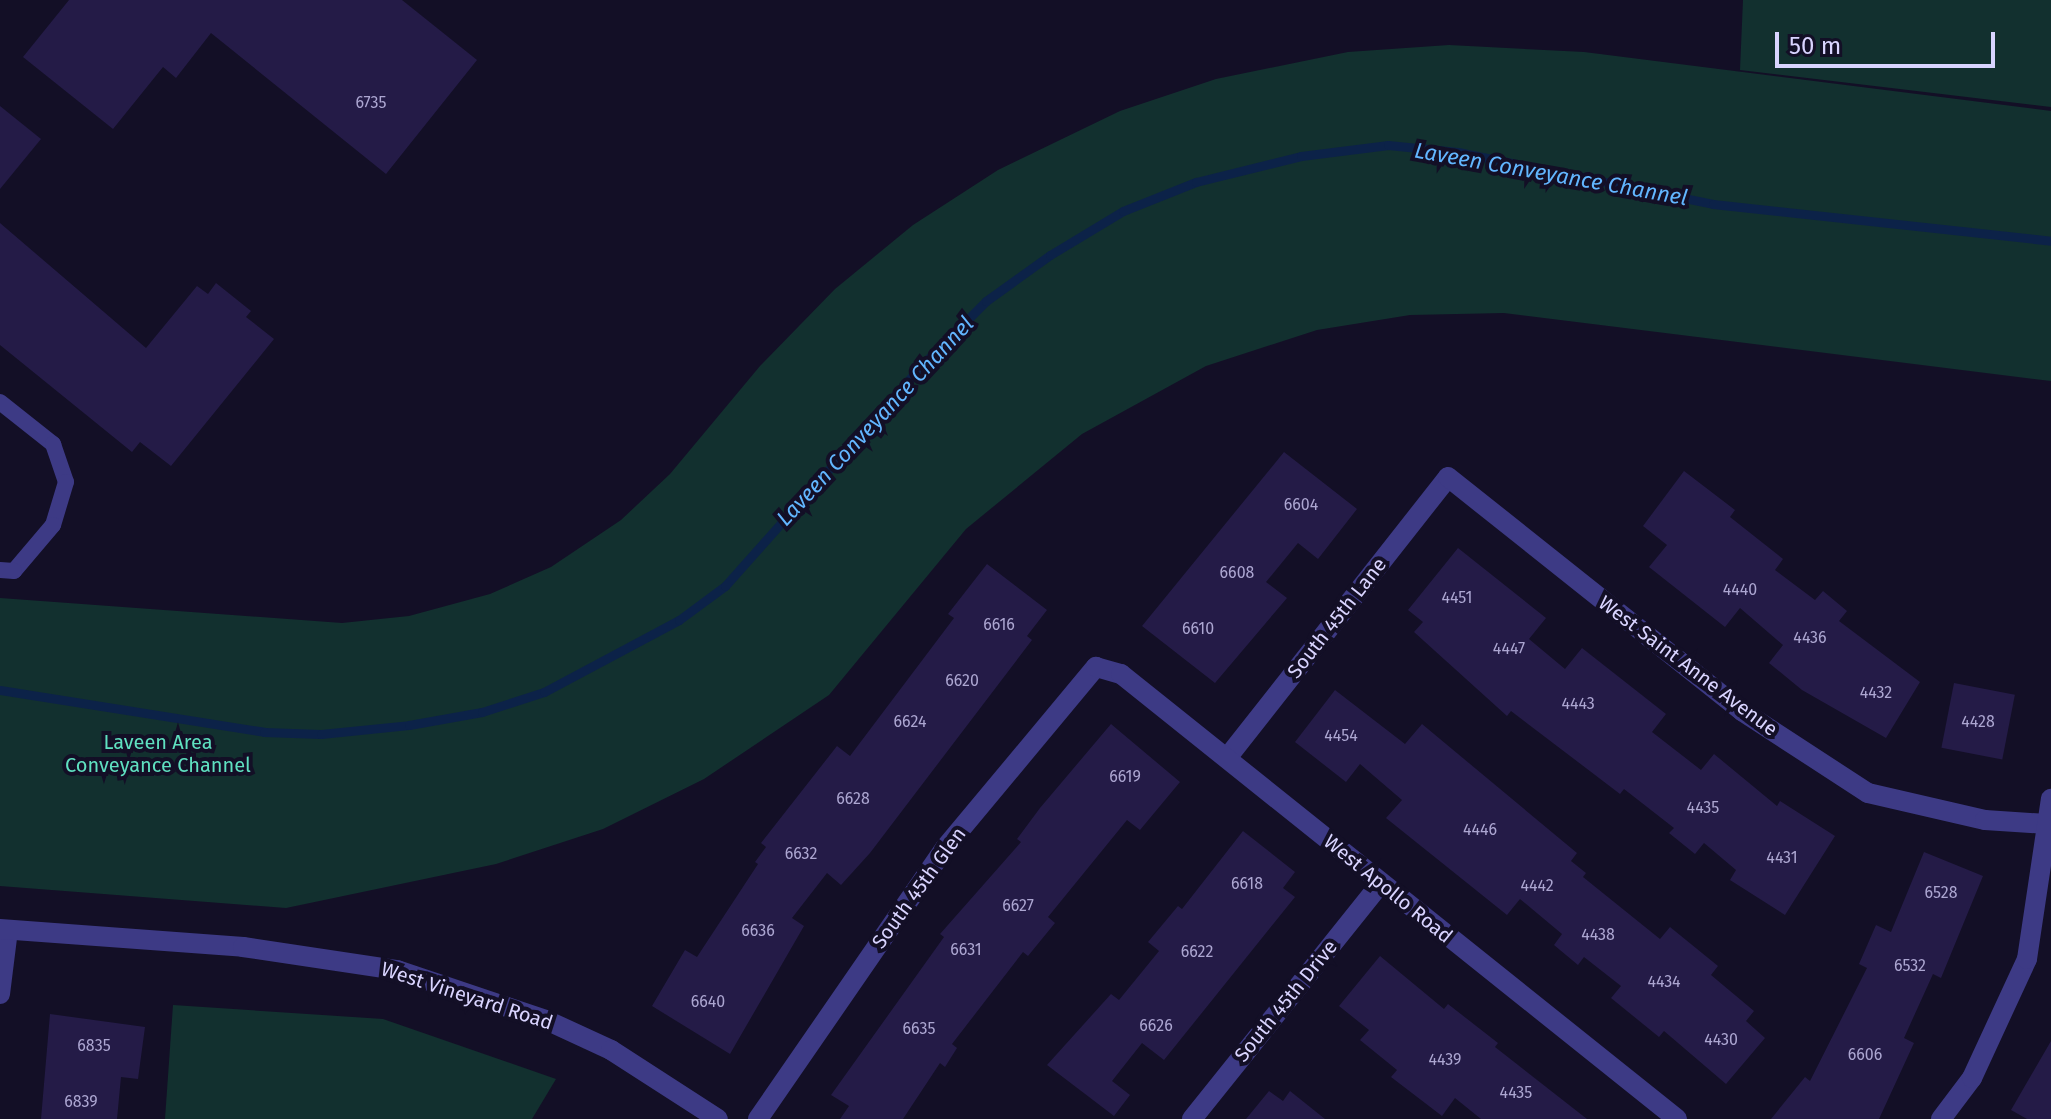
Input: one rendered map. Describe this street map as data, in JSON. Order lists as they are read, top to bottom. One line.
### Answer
{"streets":{"street":["South 45th Lane","West Saint Anne Avenue","South 45th Glen","West Apollo Road","West Vineyard Road","South 45th Drive"]},"crossings":[["South 45th Lane","West Saint Anne Avenue"],["South 45th Lane","West Apollo Road"],["South 45th Glen","West Apollo Road"],["West Apollo Road","South 45th Drive"]],"water":["Laveen Conveyance Channel"],"parks":["Laveen Area Conveyance Channel"],"house_numbers":["6735","6604","6608","4440","4451","6616","6610","4436","4447","6620","4432","4443","6624","4428","4454","6619","6628","4435","4446","6632","4431","6618","4442","6528","6627","6636","4438","6631","6622","6532","4434","6640","6626","6635","4430","6835","6606","4439","4435","6839"],"scale_bar":"50 m"}
